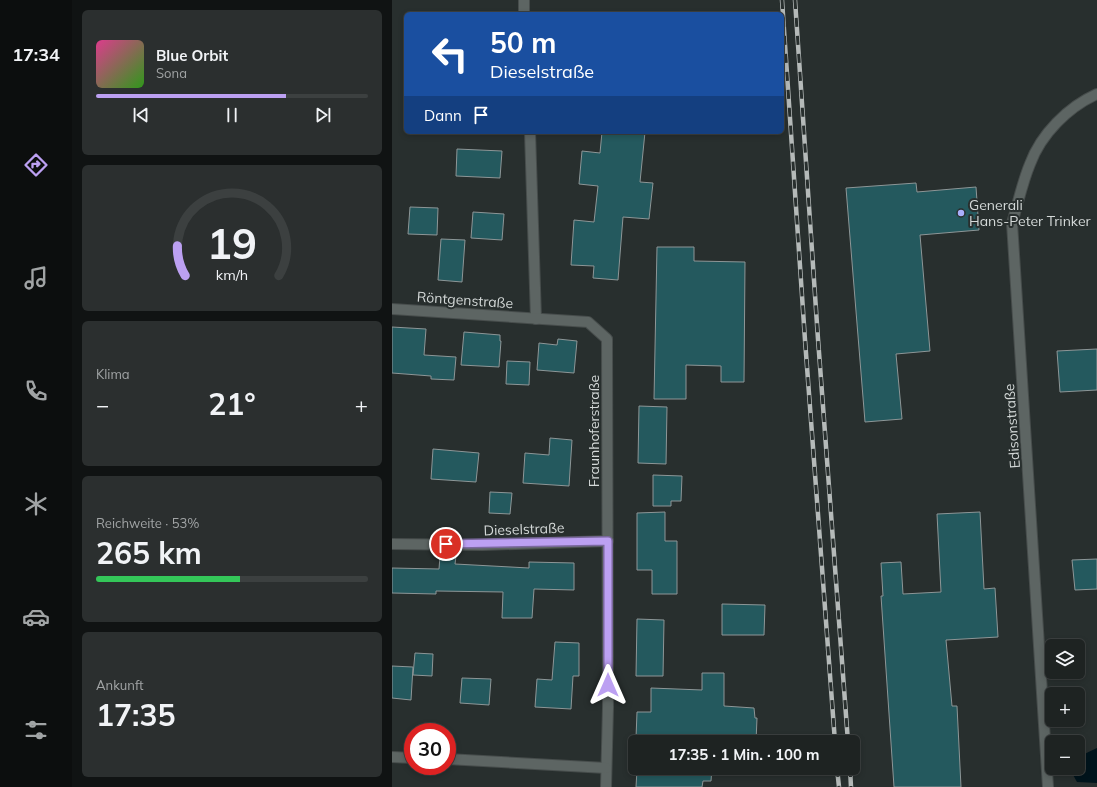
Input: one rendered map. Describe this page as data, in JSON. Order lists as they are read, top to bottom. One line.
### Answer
{"streets":{"street":["Röntgenstraße","Edisonstraße","Fraunhoferstraße","Dieselstraße"]},"crossings":[["Röntgenstraße","Fraunhoferstraße"],["Fraunhoferstraße","Dieselstraße"]],"places":["Generali Hans-Peter Trinker"],"page":{"tabs":"17:34","turn":["50 m","Dieselstraße"],"song":["Blue Orbit","Sona"],"then":"Dann","tile":["Klima",["Reichweite · 53%","265 km"],["Ankunft","17:35"]],"heat":["−","21°","+"],"map_buttons":["+","−"],"limit":"30","trip":"17:35 · 1 Min. · 100 m","gauge":["19","km/h"]}}
